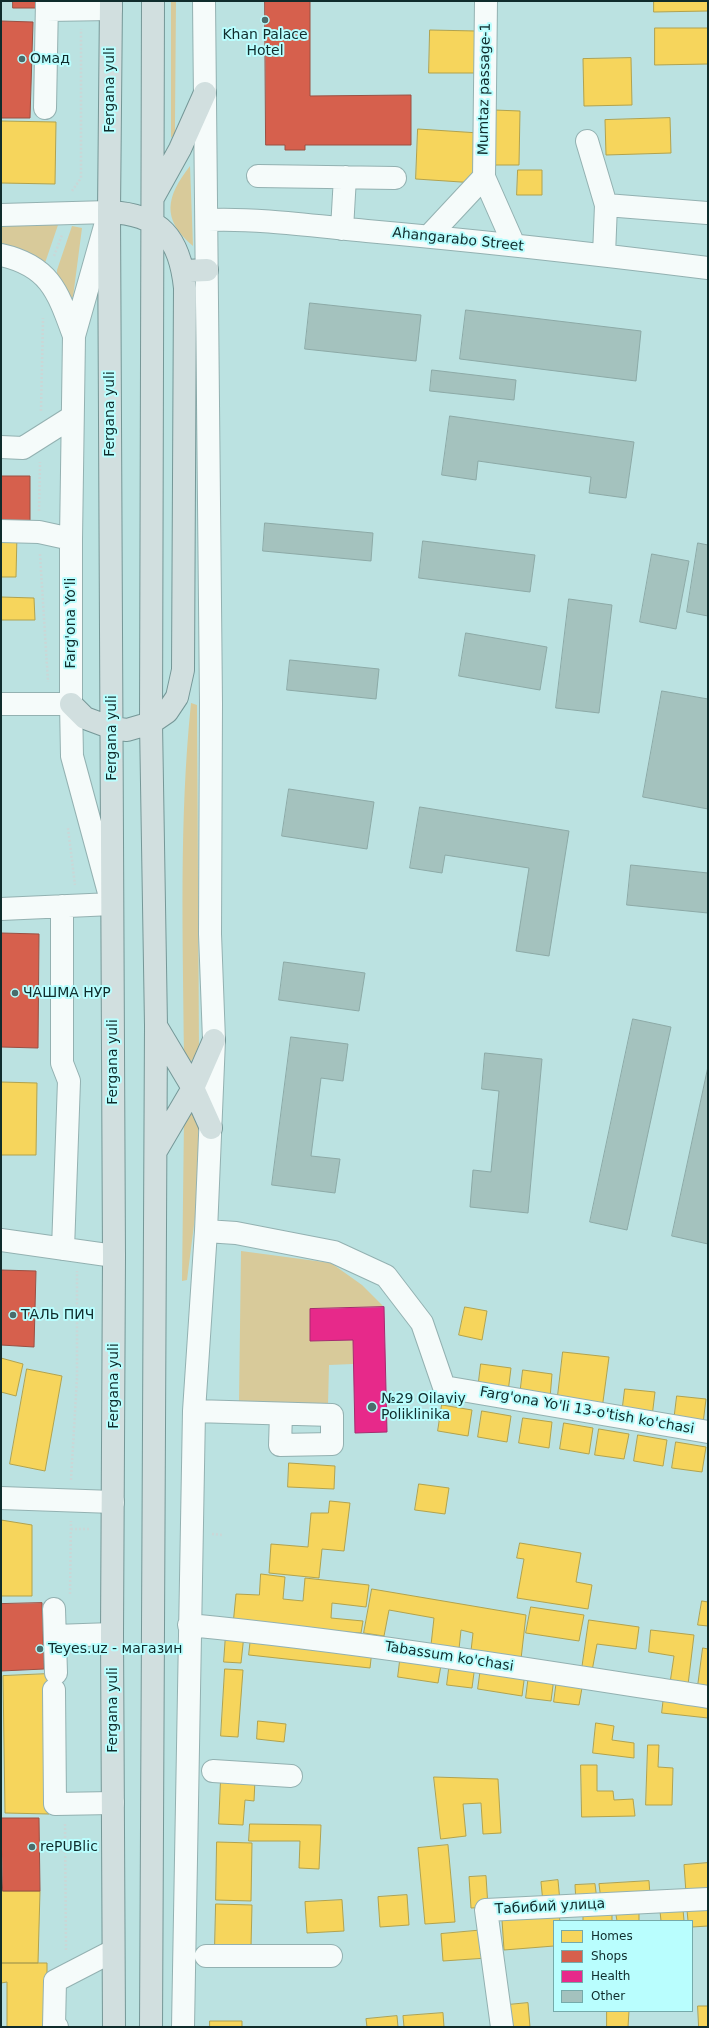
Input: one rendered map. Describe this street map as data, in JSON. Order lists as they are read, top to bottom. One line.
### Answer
{"streets":{"main road":["Fergana yuli"],"street":["Mumtаz passage-1","Ahangarabo Street","Farg'ona Yo'li","Farg'ona Yo'li 13-o'tish ko'chasi","Tabassum ko'chasi","Табибий улица"]},"crossings":[["Mumtаz passage-1","Ahangarabo Street"],["Fergana yuli","Farg'ona Yo'li"]],"places":["Khan Palace Hotel","Омад","ЧАШМА НУР","ТАЛЬ ПИЧ","№29 Oilaviy Poliklinika","Teyes.uz - магазин","rePUBlic"],"legend":["Homes","Shops","Health","Other"]}
